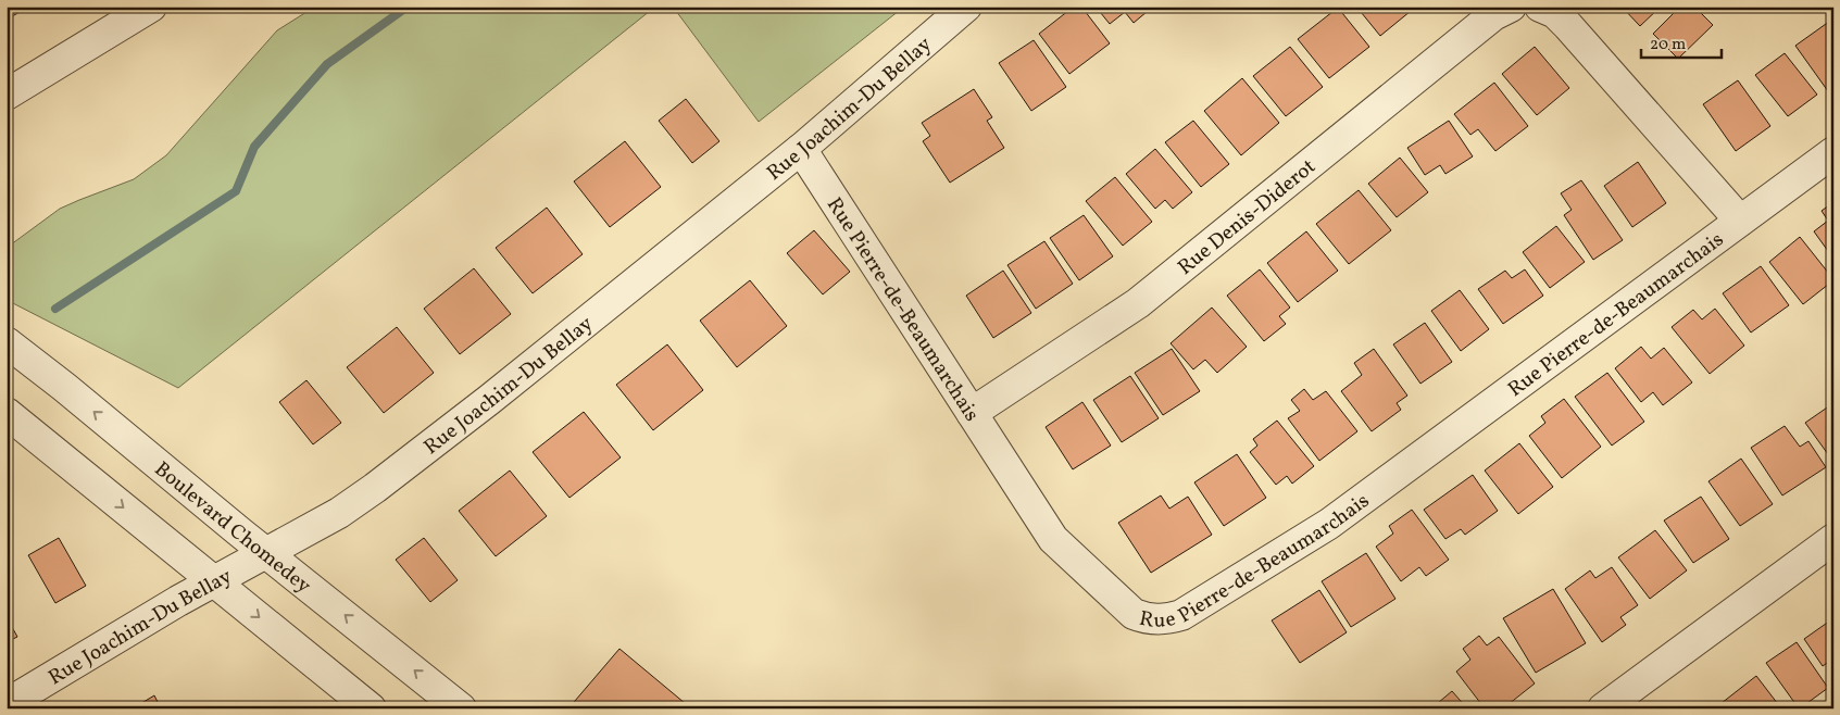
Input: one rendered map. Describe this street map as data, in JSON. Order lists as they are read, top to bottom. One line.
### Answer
{"streets":{"street":["Rue Joachim-Du Bellay","Rue Denis-Diderot","Rue Pierre-de-Beaumarchais","Boulevard Chomedey"]},"crossings":[["Rue Joachim-Du Bellay","Rue Pierre-de-Beaumarchais"],["Rue Joachim-Du Bellay","Boulevard Chomedey"],["Rue Denis-Diderot","Rue Pierre-de-Beaumarchais"]],"scale_bar":"20 m"}
